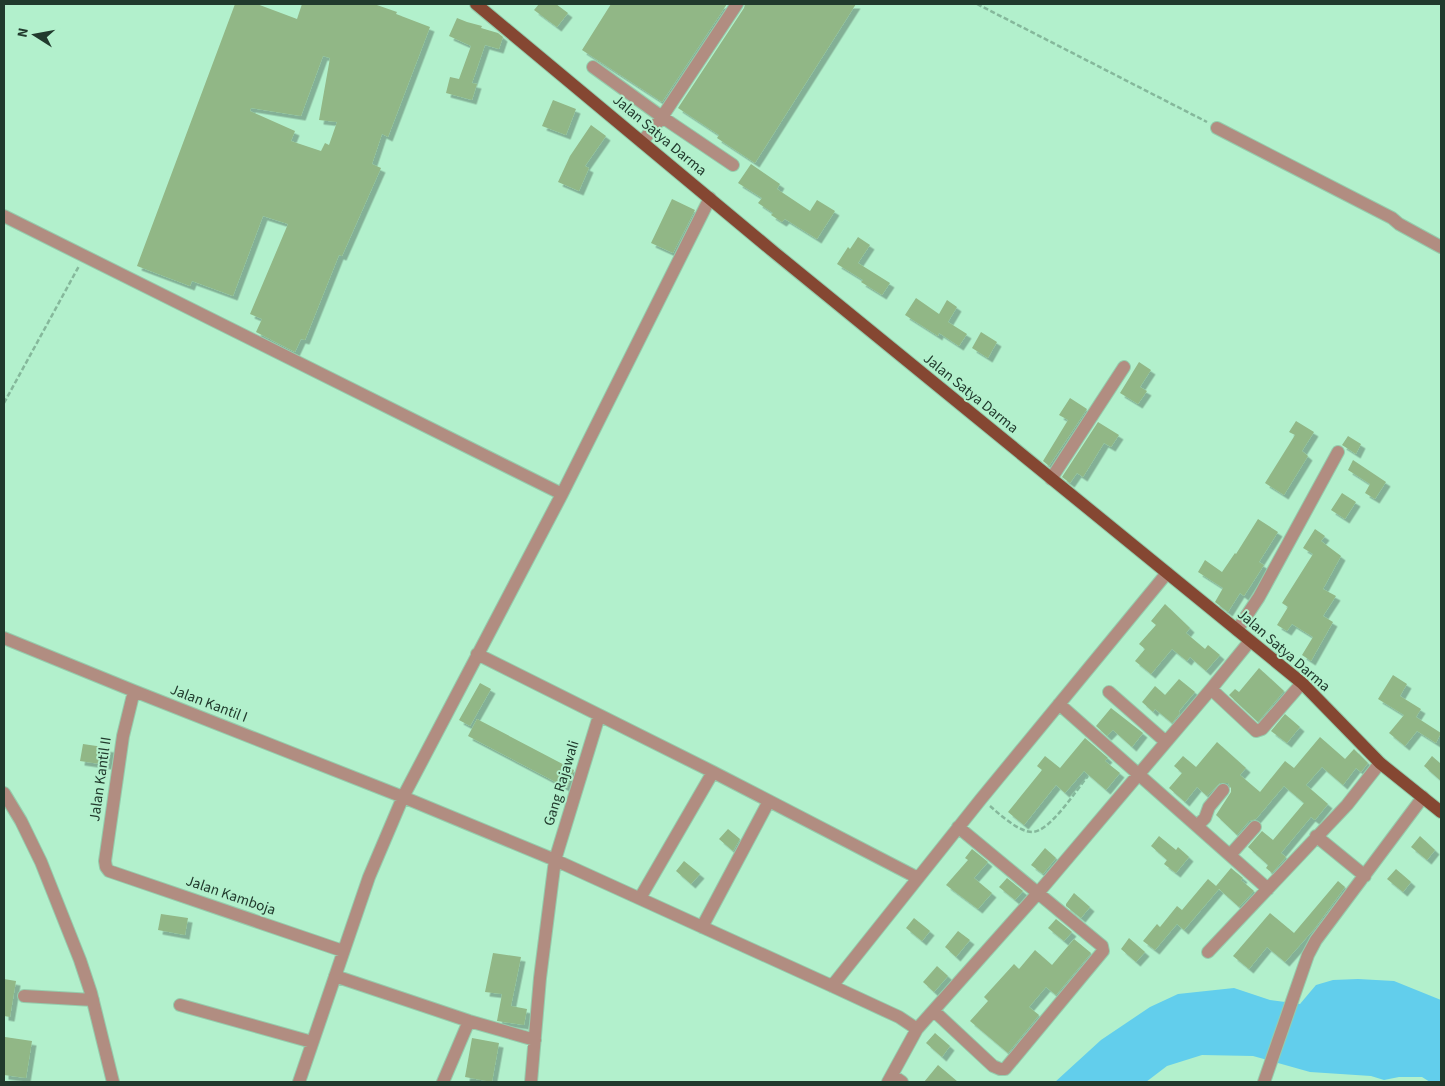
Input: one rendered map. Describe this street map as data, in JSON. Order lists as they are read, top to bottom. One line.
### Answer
{"streets":{"main road":["Jalan Satya Darma"],"street":["Jalan Kantil I","Jalan Kantil II","Gang Rajawali","Jalan Kamboja"]},"crossings":[["Jalan Kantil I","Jalan Kantil II"],["Jalan Kantil I","Gang Rajawali"],["Jalan Kantil II","Jalan Kamboja"]],"north":"left"}
